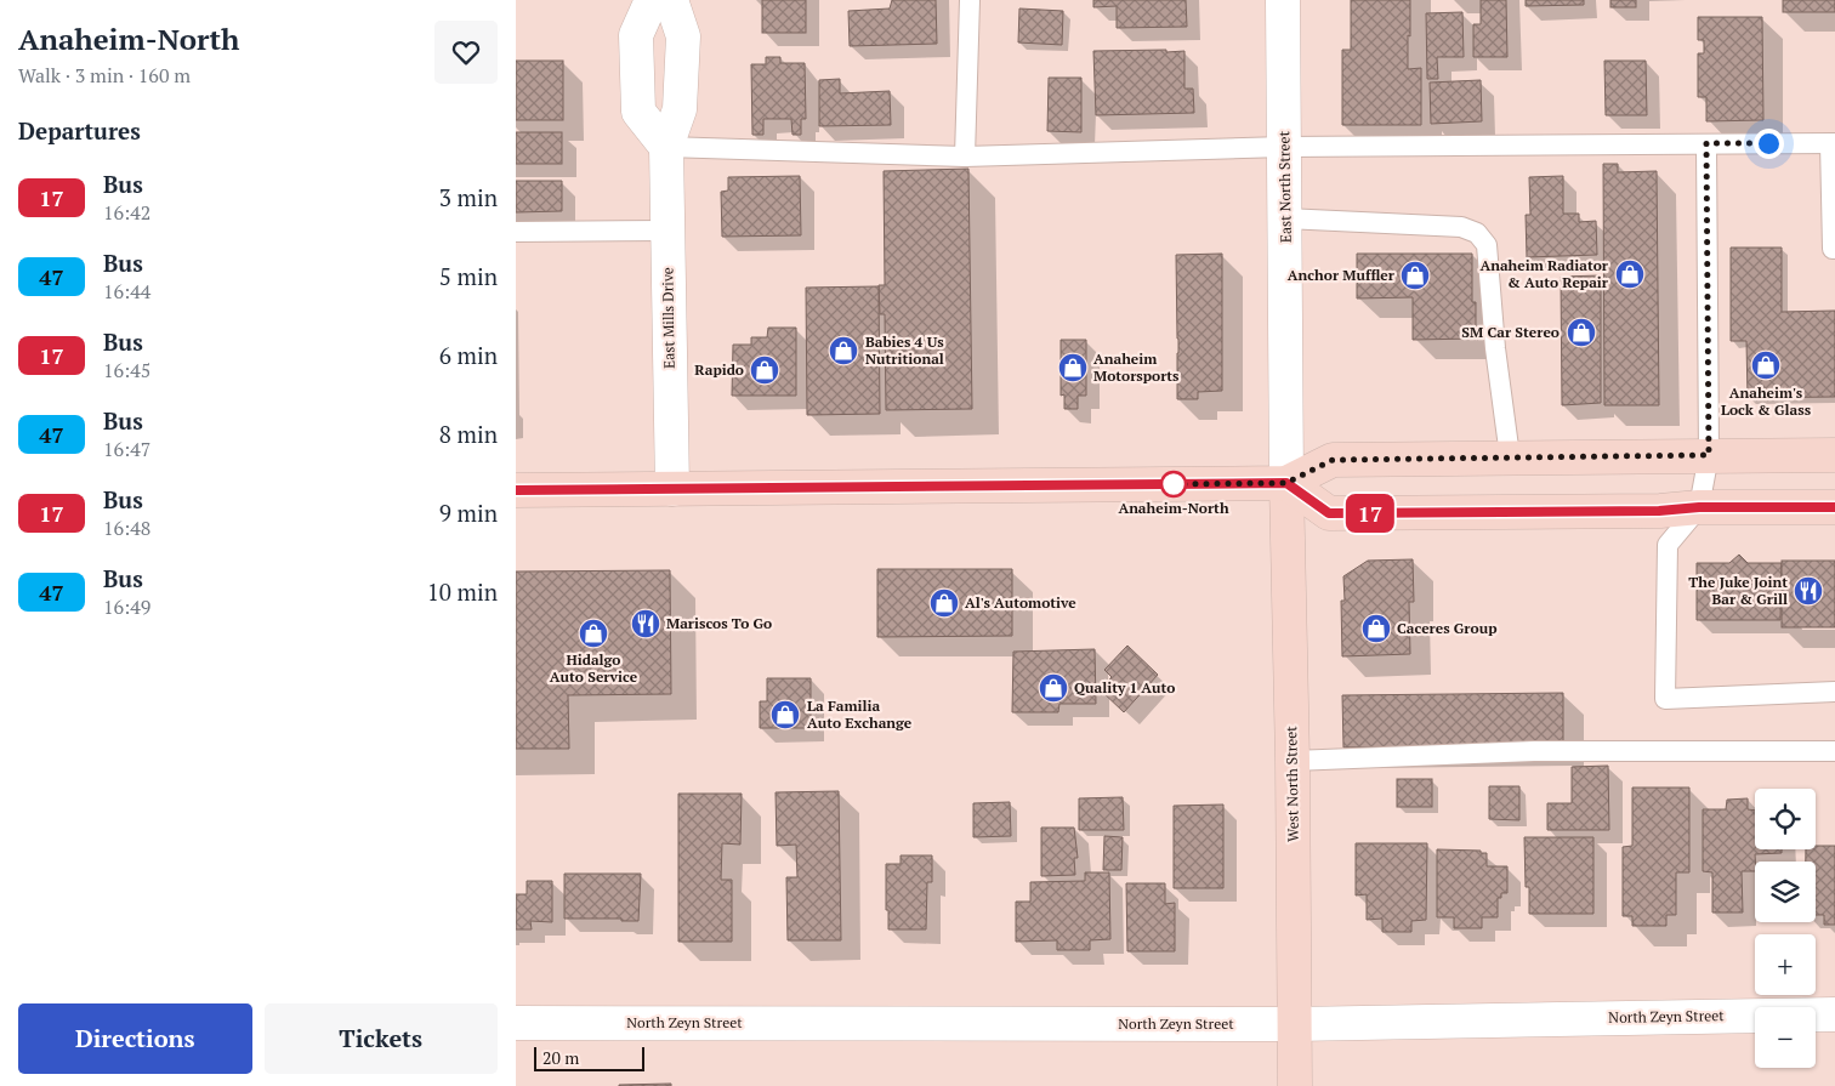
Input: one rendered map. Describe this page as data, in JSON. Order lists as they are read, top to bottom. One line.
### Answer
{"streets":{"main road":["West North Street"],"street":["East North Street","East Mills Drive","North Zeyn Street"]},"crossings":[["East North Street","West North Street"],["West North Street","North Zeyn Street"]],"places":{"shop":["Anaheim Radiator & Auto Repair","Anchor Muffler","SM Car Stereo","Babies 4 Us Nutritional","Anaheim's Lock & Glass","Anaheim Motorsports","Rapido","Al's Automotive","Caceres Group","Hidalgo Auto Service","Quality 1 Auto","La Familia Auto Exchange"],"other":["Anaheim-North"],"restaurant":["The Juke Joint Bar & Grill","Mariscos To Go"]},"lines":["bus line 17"],"scale_bar":"20 m","page":{"heading":[["Anaheim-North","Walk · 3 min · 160 m"],"Departures"],"on_map":"17","list":[{"mark":"17","name":"Bus","note":"16:42","value":"3 min"},{"mark":"47","name":"Bus","note":"16:44","value":"5 min"},{"mark":"17","name":"Bus","note":"16:45","value":"6 min"},{"mark":"47","name":"Bus","note":"16:47","value":"8 min"},{"mark":"17","name":"Bus","note":"16:48","value":"9 min"},{"mark":"47","name":"Bus","note":"16:49","value":"10 min"}],"map_buttons":["+","−"],"buttons":["Directions","Tickets"],"scale":"20 m"}}
